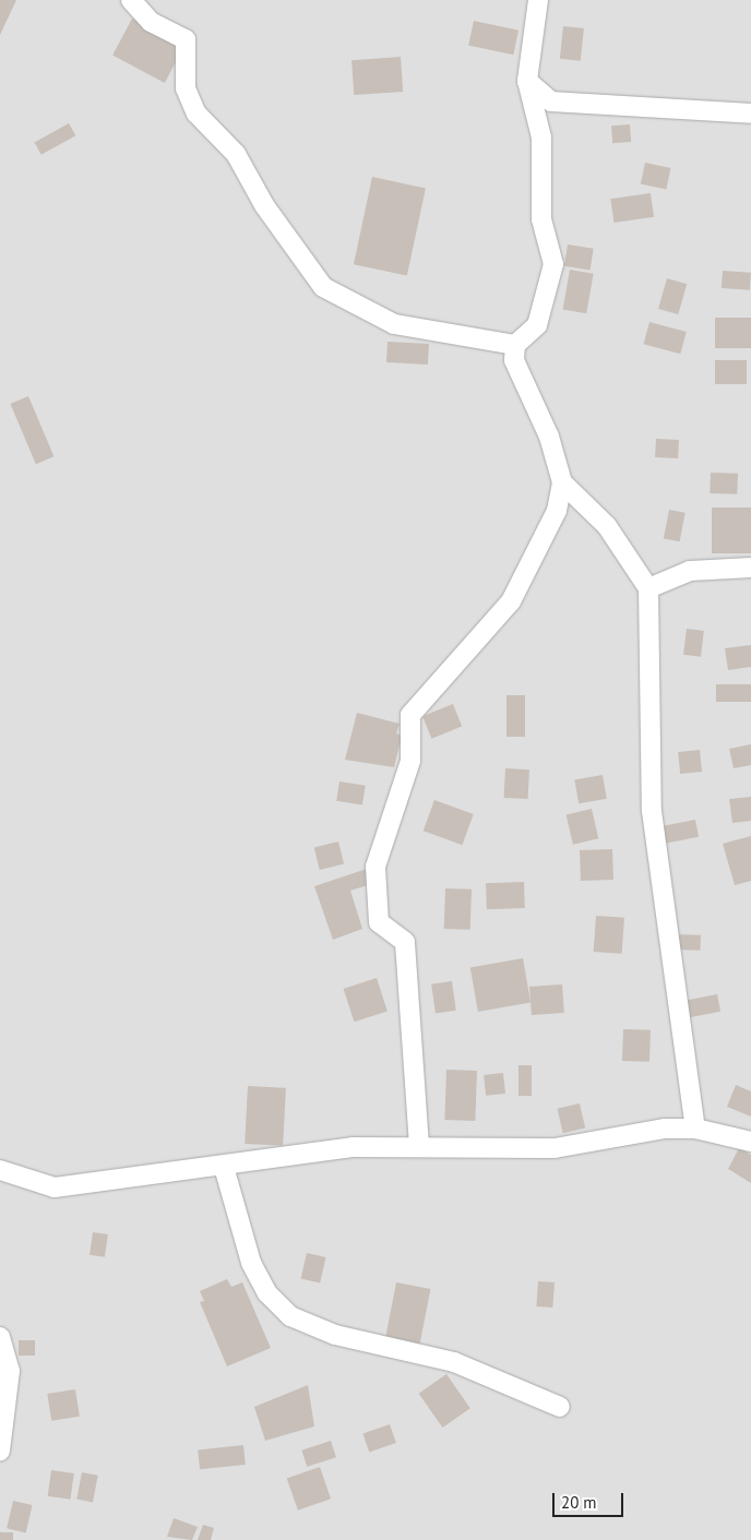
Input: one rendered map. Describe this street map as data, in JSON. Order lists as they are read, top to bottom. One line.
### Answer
{"scale_bar":"20 m"}
